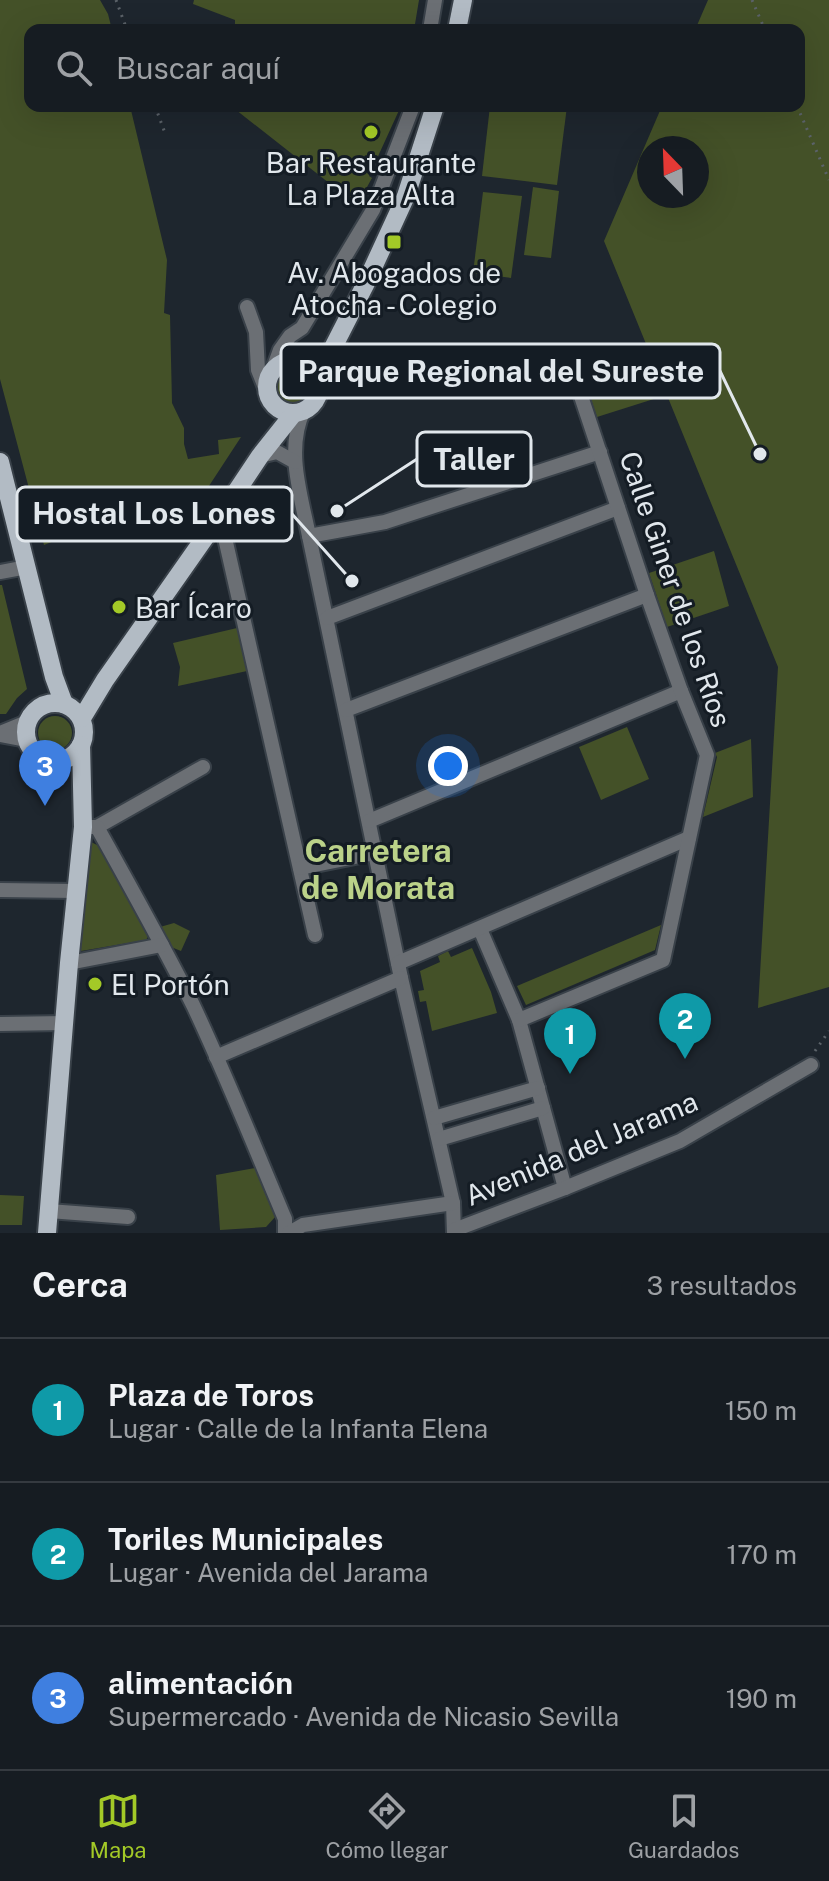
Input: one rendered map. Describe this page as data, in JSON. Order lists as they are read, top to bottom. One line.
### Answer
{"streets":{"street":["Calle Giner de los Ríos","Avenida del Jarama"]},"districts":["Carretera de Morata"],"places":{"other":["Bar Restaurante La Plaza Alta","Parque Regional del Sureste","Taller","Hostal Los Lones","Bar Ícaro","El Portón"],"transit":["Av. Abogados de Atocha - Colegio"]},"north":"top left","page":{"search":"Buscar aquí","pins":["3","2","1"],"heading":["Cerca","3 resultados"],"list":[{"mark":"1","name":"Plaza de Toros","note":"Lugar · Calle de la Infanta Elena","value":"150 m"},{"mark":"2","name":"Toriles Municipales","note":"Lugar · Avenida del Jarama","value":"170 m"},{"mark":"3","name":"alimentación","note":"Supermercado · Avenida de Nicasio Sevilla","value":"190 m"}],"nav":["Mapa","Cómo llegar","Guardados"]}}
